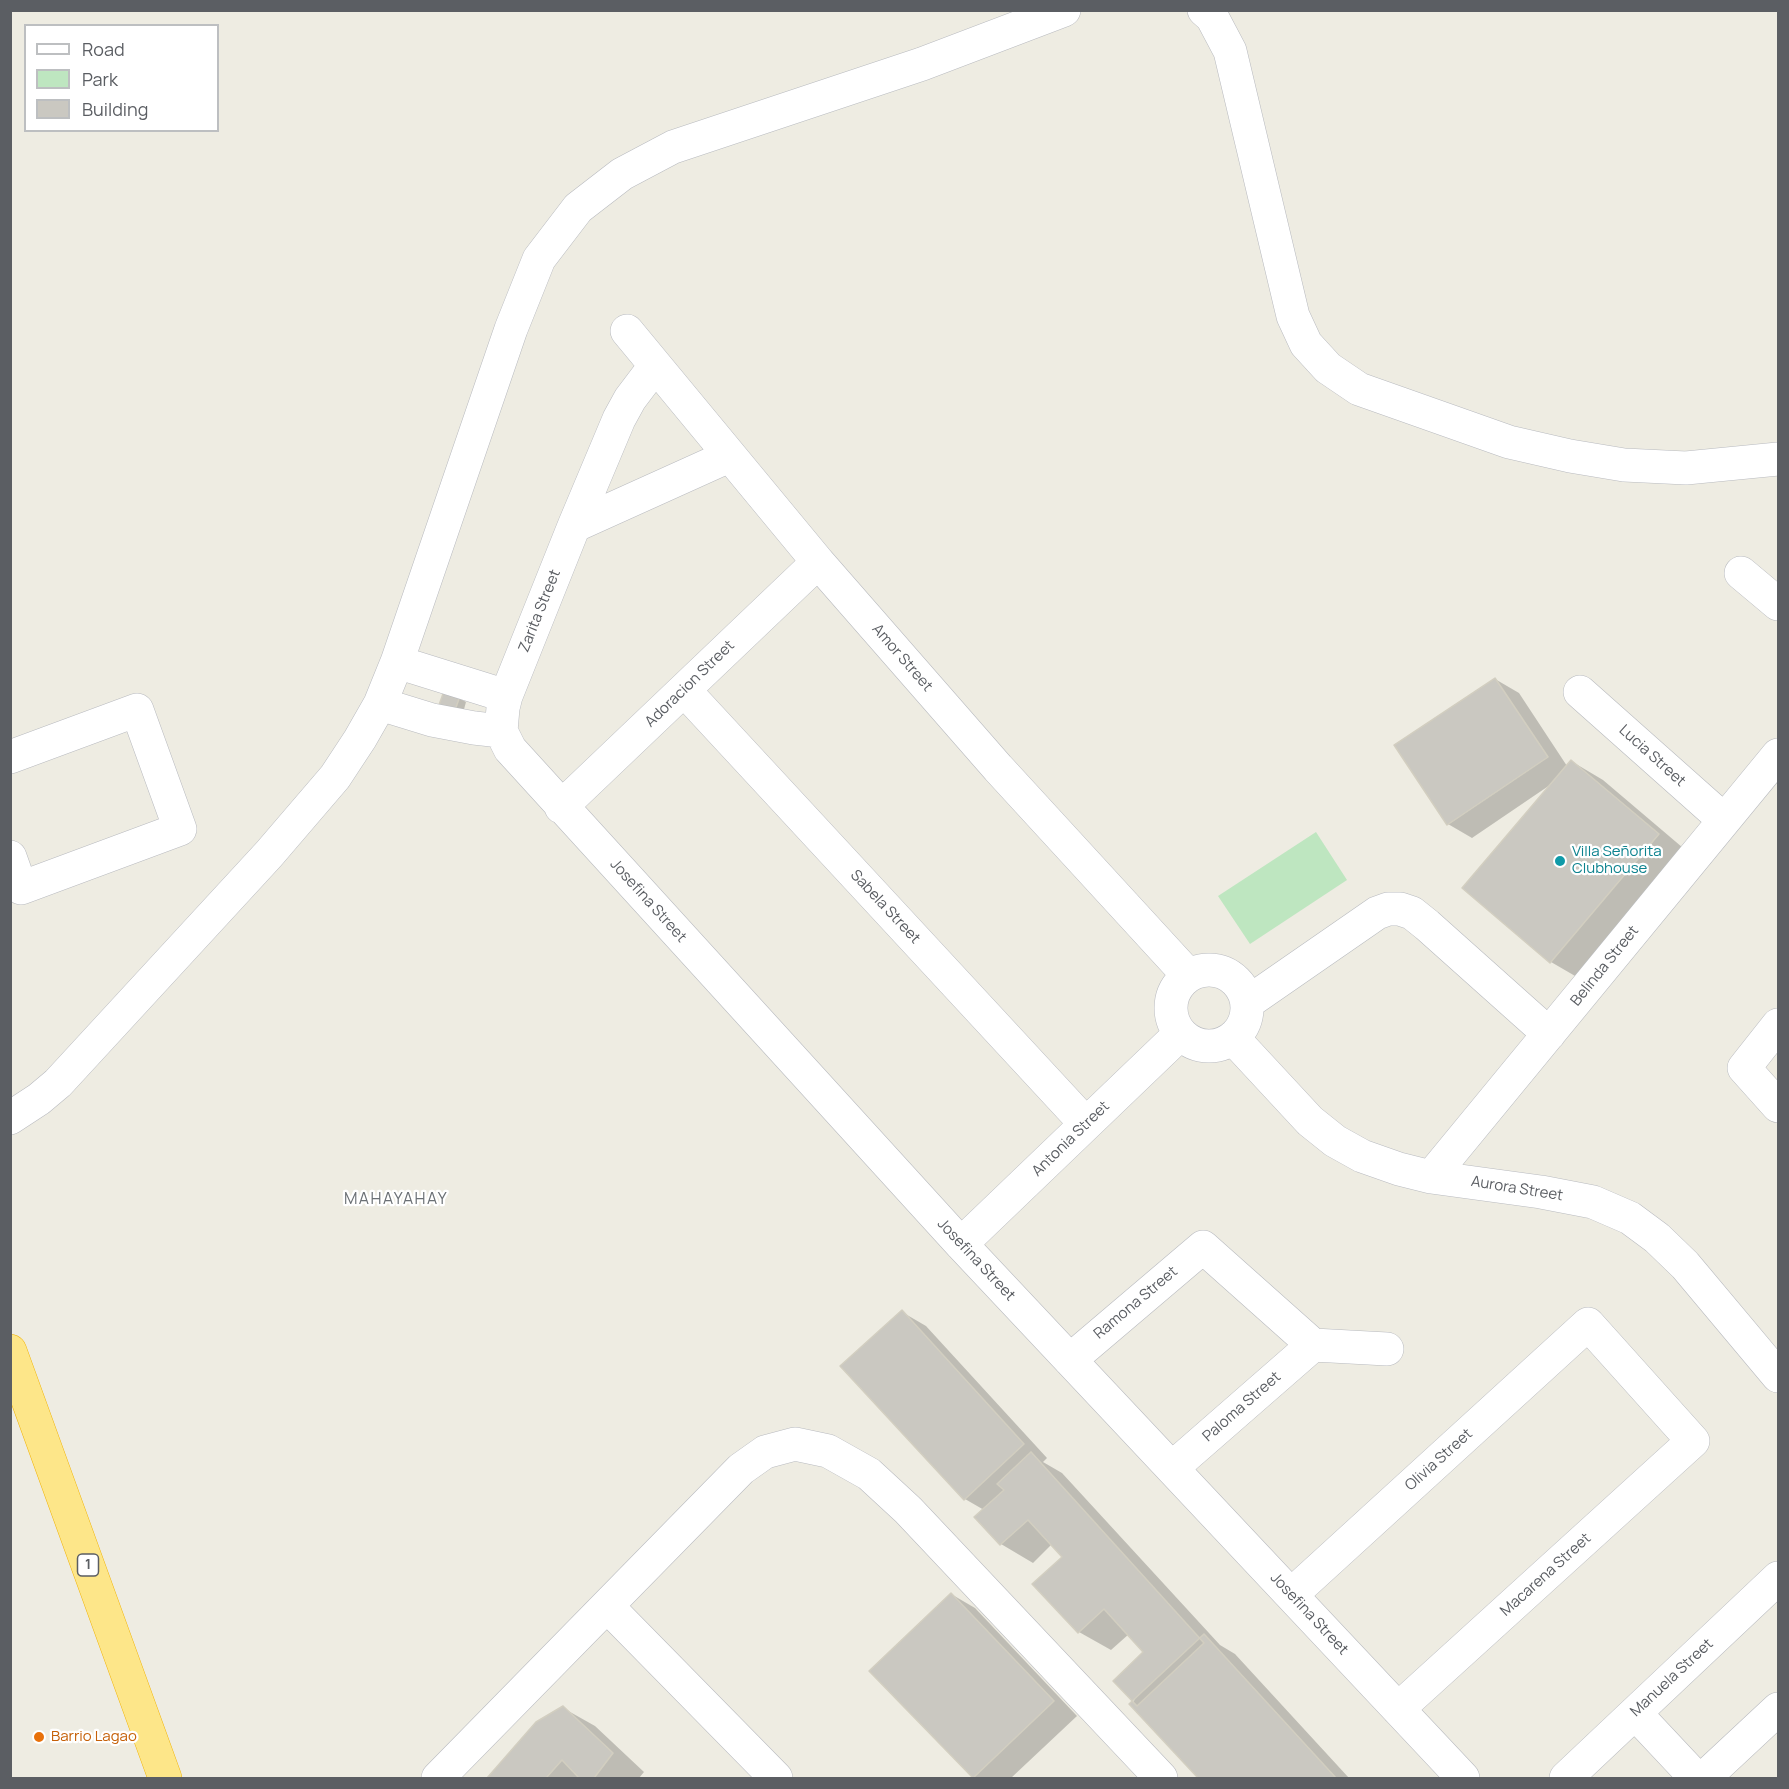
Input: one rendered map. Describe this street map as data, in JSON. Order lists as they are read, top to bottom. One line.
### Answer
{"streets":{"highway":["1"],"street":["Zarita Street","Amor Street","Adoracion Street","Lucia Street","Josefina Street","Sabela Street","Belinda Street","Antonia Street","Aurora Street","Ramona Street","Paloma Street","Olivia Street","Macarena Street","Manuela Street"]},"crossings":[["Zarita Street","Amor Street"],["Zarita Street","Josefina Street"],["Amor Street","Adoracion Street"],["Amor Street","Antonia Street"],["Amor Street","Aurora Street"],["Adoracion Street","Josefina Street"],["Adoracion Street","Sabela Street"],["Lucia Street","Belinda Street"],["Josefina Street","Antonia Street"],["Josefina Street","Ramona Street"],["Josefina Street","Paloma Street"],["Josefina Street","Olivia Street"],["Josefina Street","Macarena Street"],["Sabela Street","Antonia Street"],["Belinda Street","Aurora Street"],["Antonia Street","Aurora Street"],["Ramona Street","Paloma Street"],["Olivia Street","Macarena Street"]],"districts":["MAHAYAHAY"],"places":["Villa Señorita Clubhouse","Barrio Lagao"],"legend":["Road","Park","Building"]}
